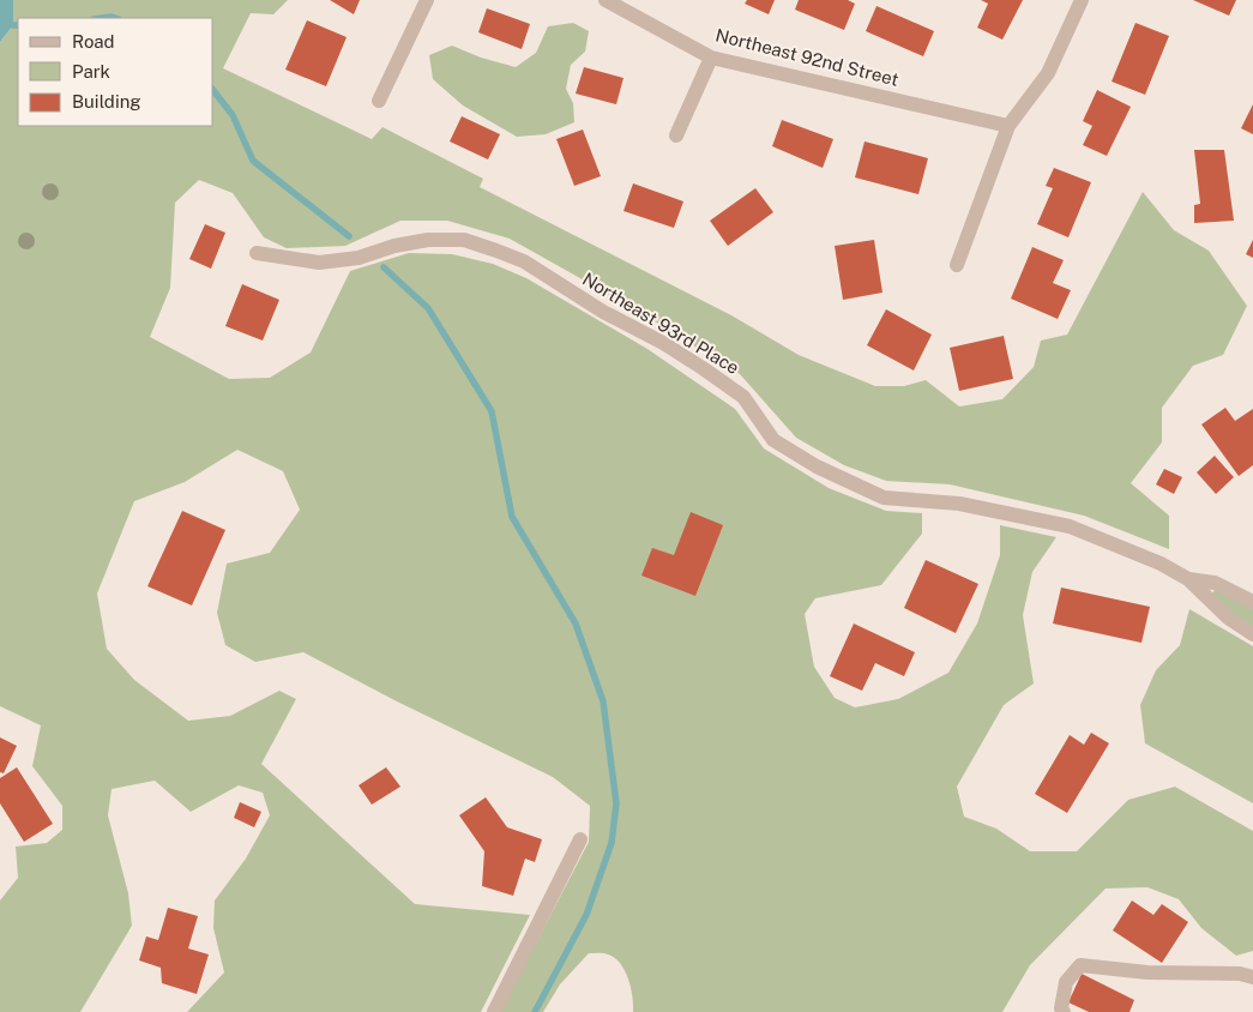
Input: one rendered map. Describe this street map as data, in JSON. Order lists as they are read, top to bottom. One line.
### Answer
{"streets":{"street":["Northeast 92nd Street","Northeast 93rd Place"]},"legend":["Road","Park","Building"]}
